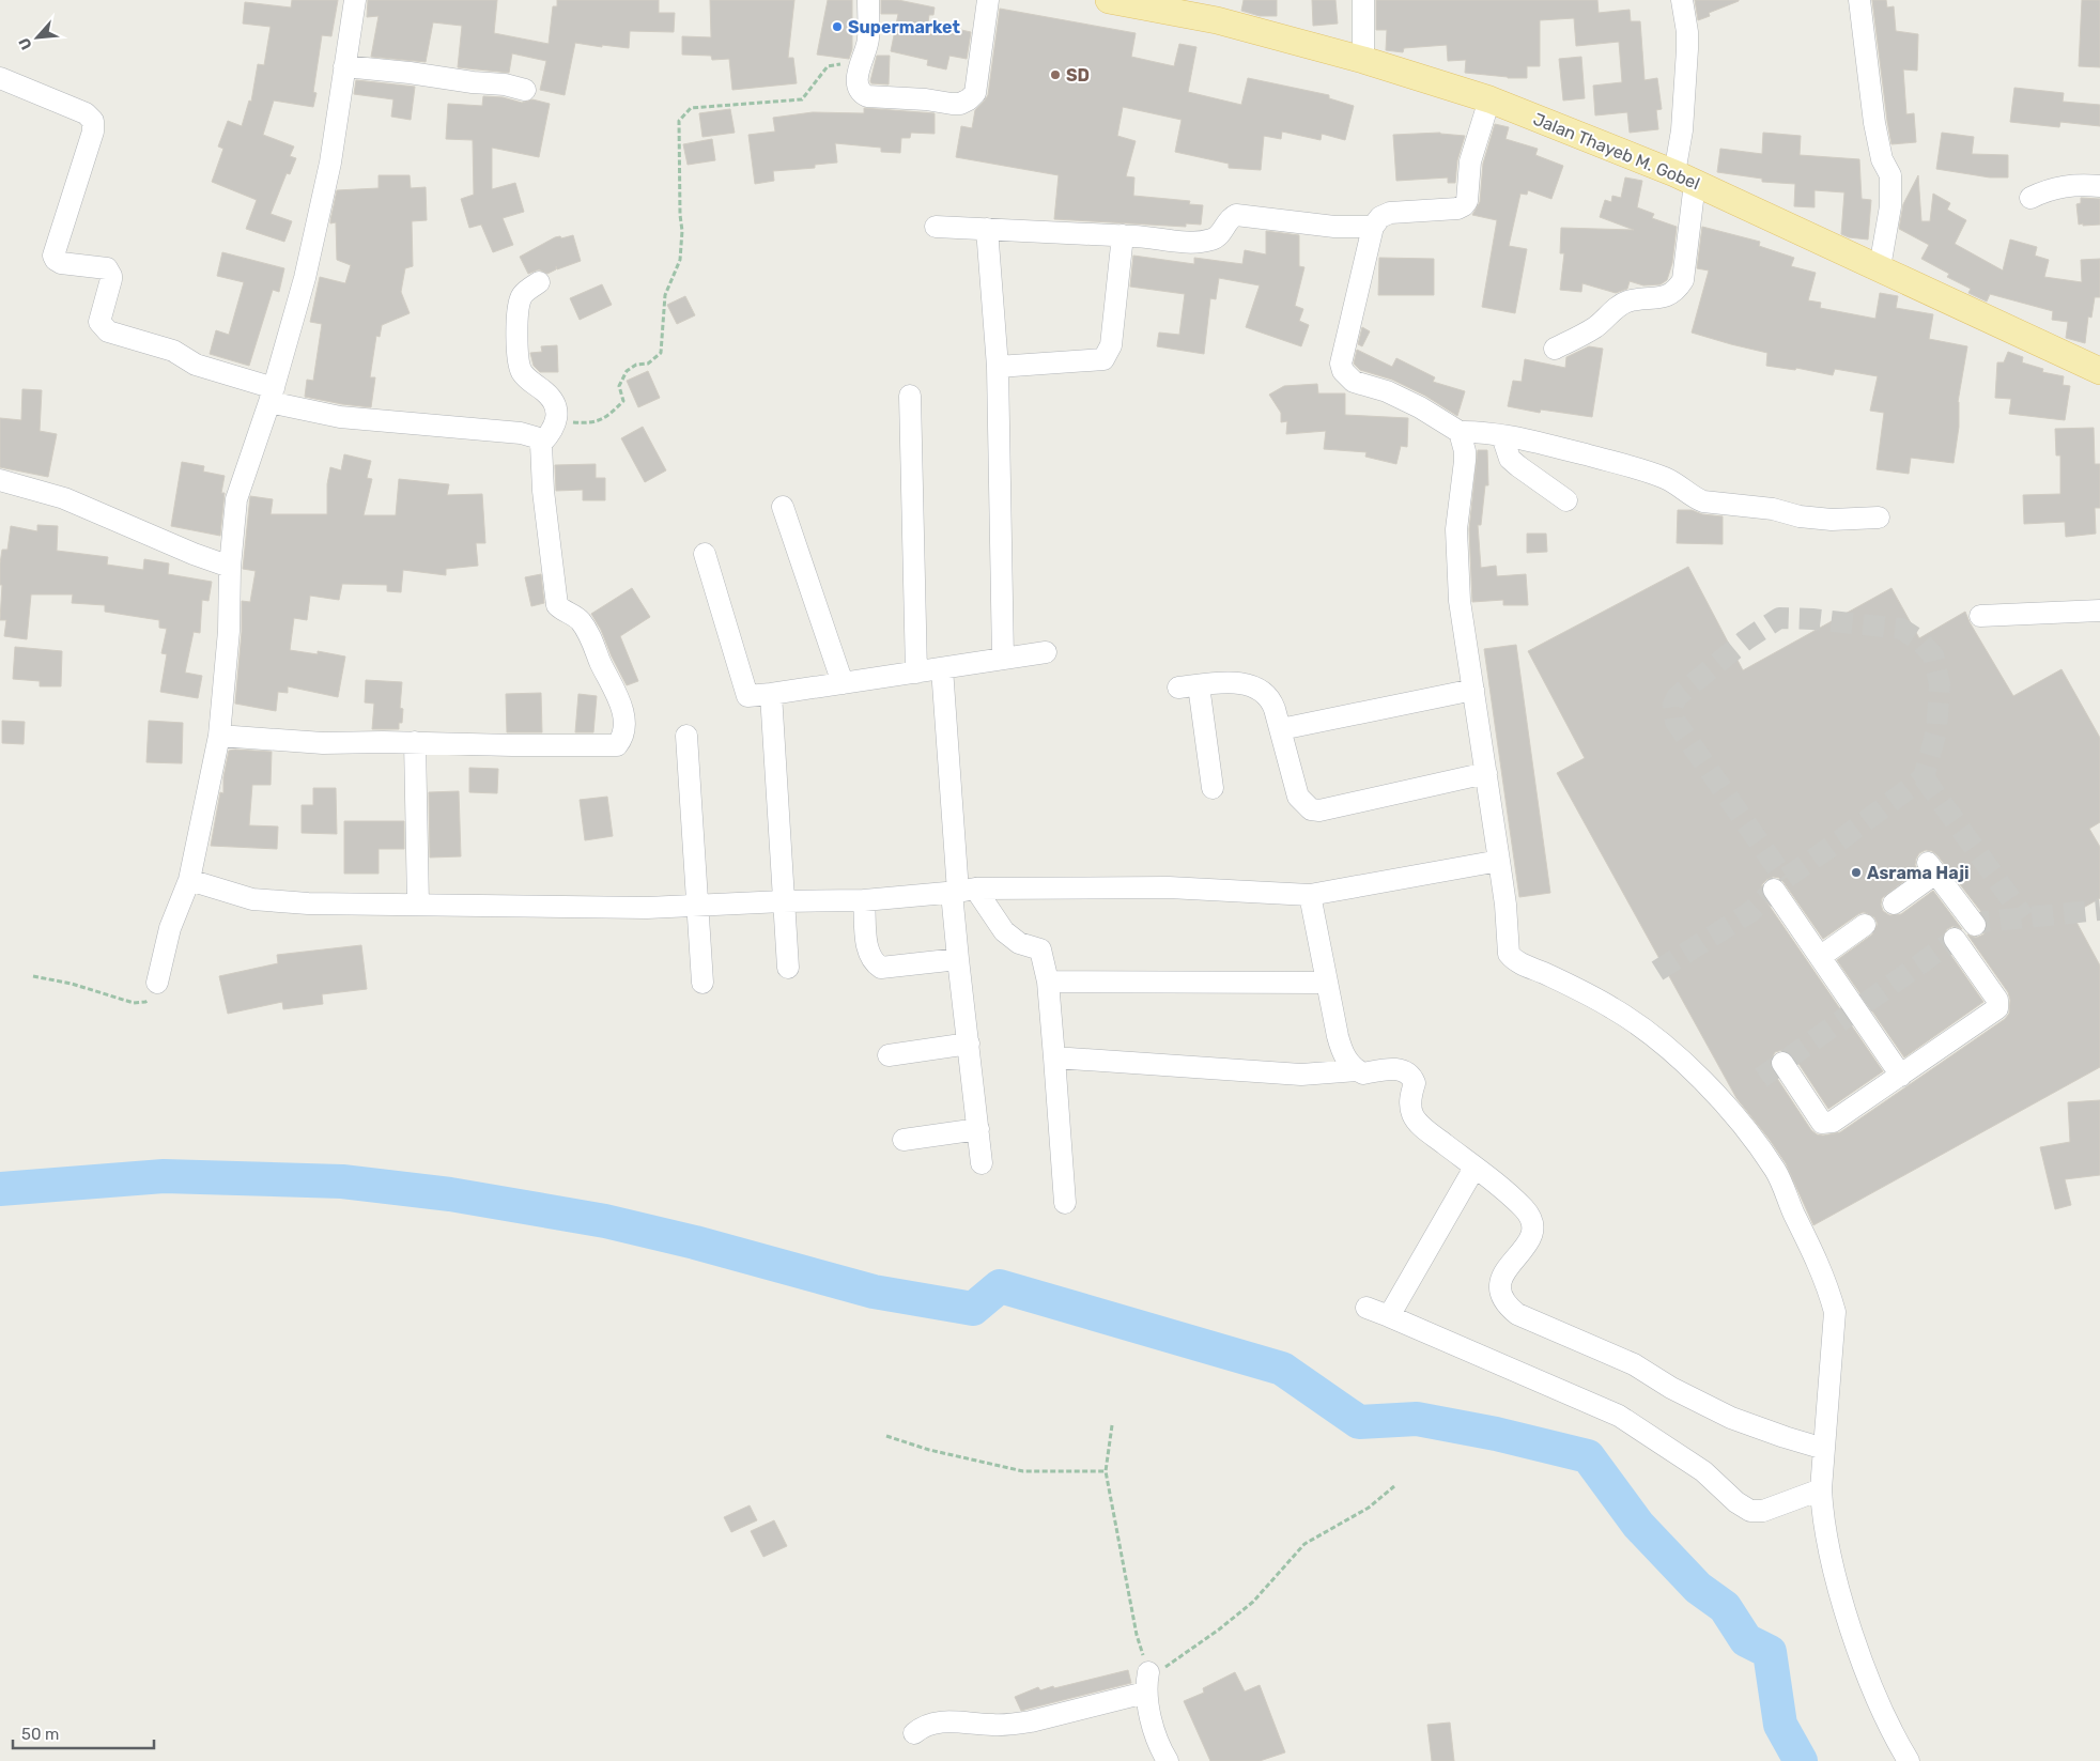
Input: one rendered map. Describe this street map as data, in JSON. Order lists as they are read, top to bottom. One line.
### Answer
{"streets":{"main road":["Jalan Thayeb M. Gobel"]},"places":["Supermarket","SD","Asrama Haji"],"scale_bar":"50 m","north":"bottom left"}
